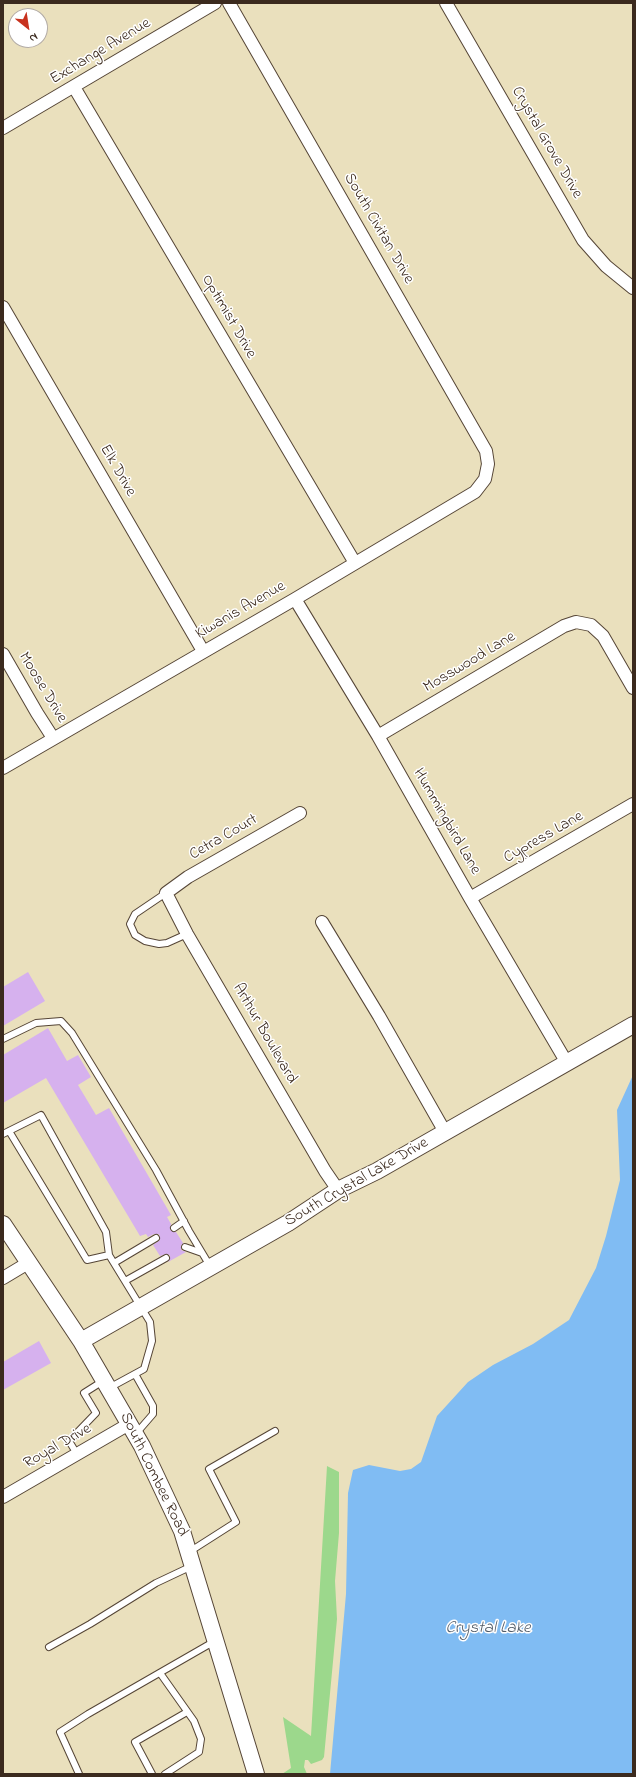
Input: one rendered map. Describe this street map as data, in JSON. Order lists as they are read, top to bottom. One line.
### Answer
{"streets":{"street":["Exchange Avenue","Crystal Grove Drive","South Civitan Drive","Optimist Drive","Elk Drive","Kiwanis Avenue","Mosswood Lane","Moose Drive","Hummingbird Lane","Cetra Court","Cypress Lane","Arthur Boulevard","South Crystal Lake Drive","Royal Drive","South Combee Road"]},"crossings":[["Exchange Avenue","Optimist Drive"],["South Civitan Drive","Kiwanis Avenue"],["Optimist Drive","Kiwanis Avenue"],["Elk Drive","Kiwanis Avenue"],["Kiwanis Avenue","Moose Drive"],["Kiwanis Avenue","Hummingbird Lane"],["Mosswood Lane","Hummingbird Lane"],["Hummingbird Lane","Cypress Lane"],["Hummingbird Lane","South Crystal Lake Drive"],["Cetra Court","Arthur Boulevard"],["Arthur Boulevard","South Crystal Lake Drive"],["South Crystal Lake Drive","South Combee Road"],["Royal Drive","South Combee Road"]],"water":["Crystal Lake"],"north":"bottom right"}
